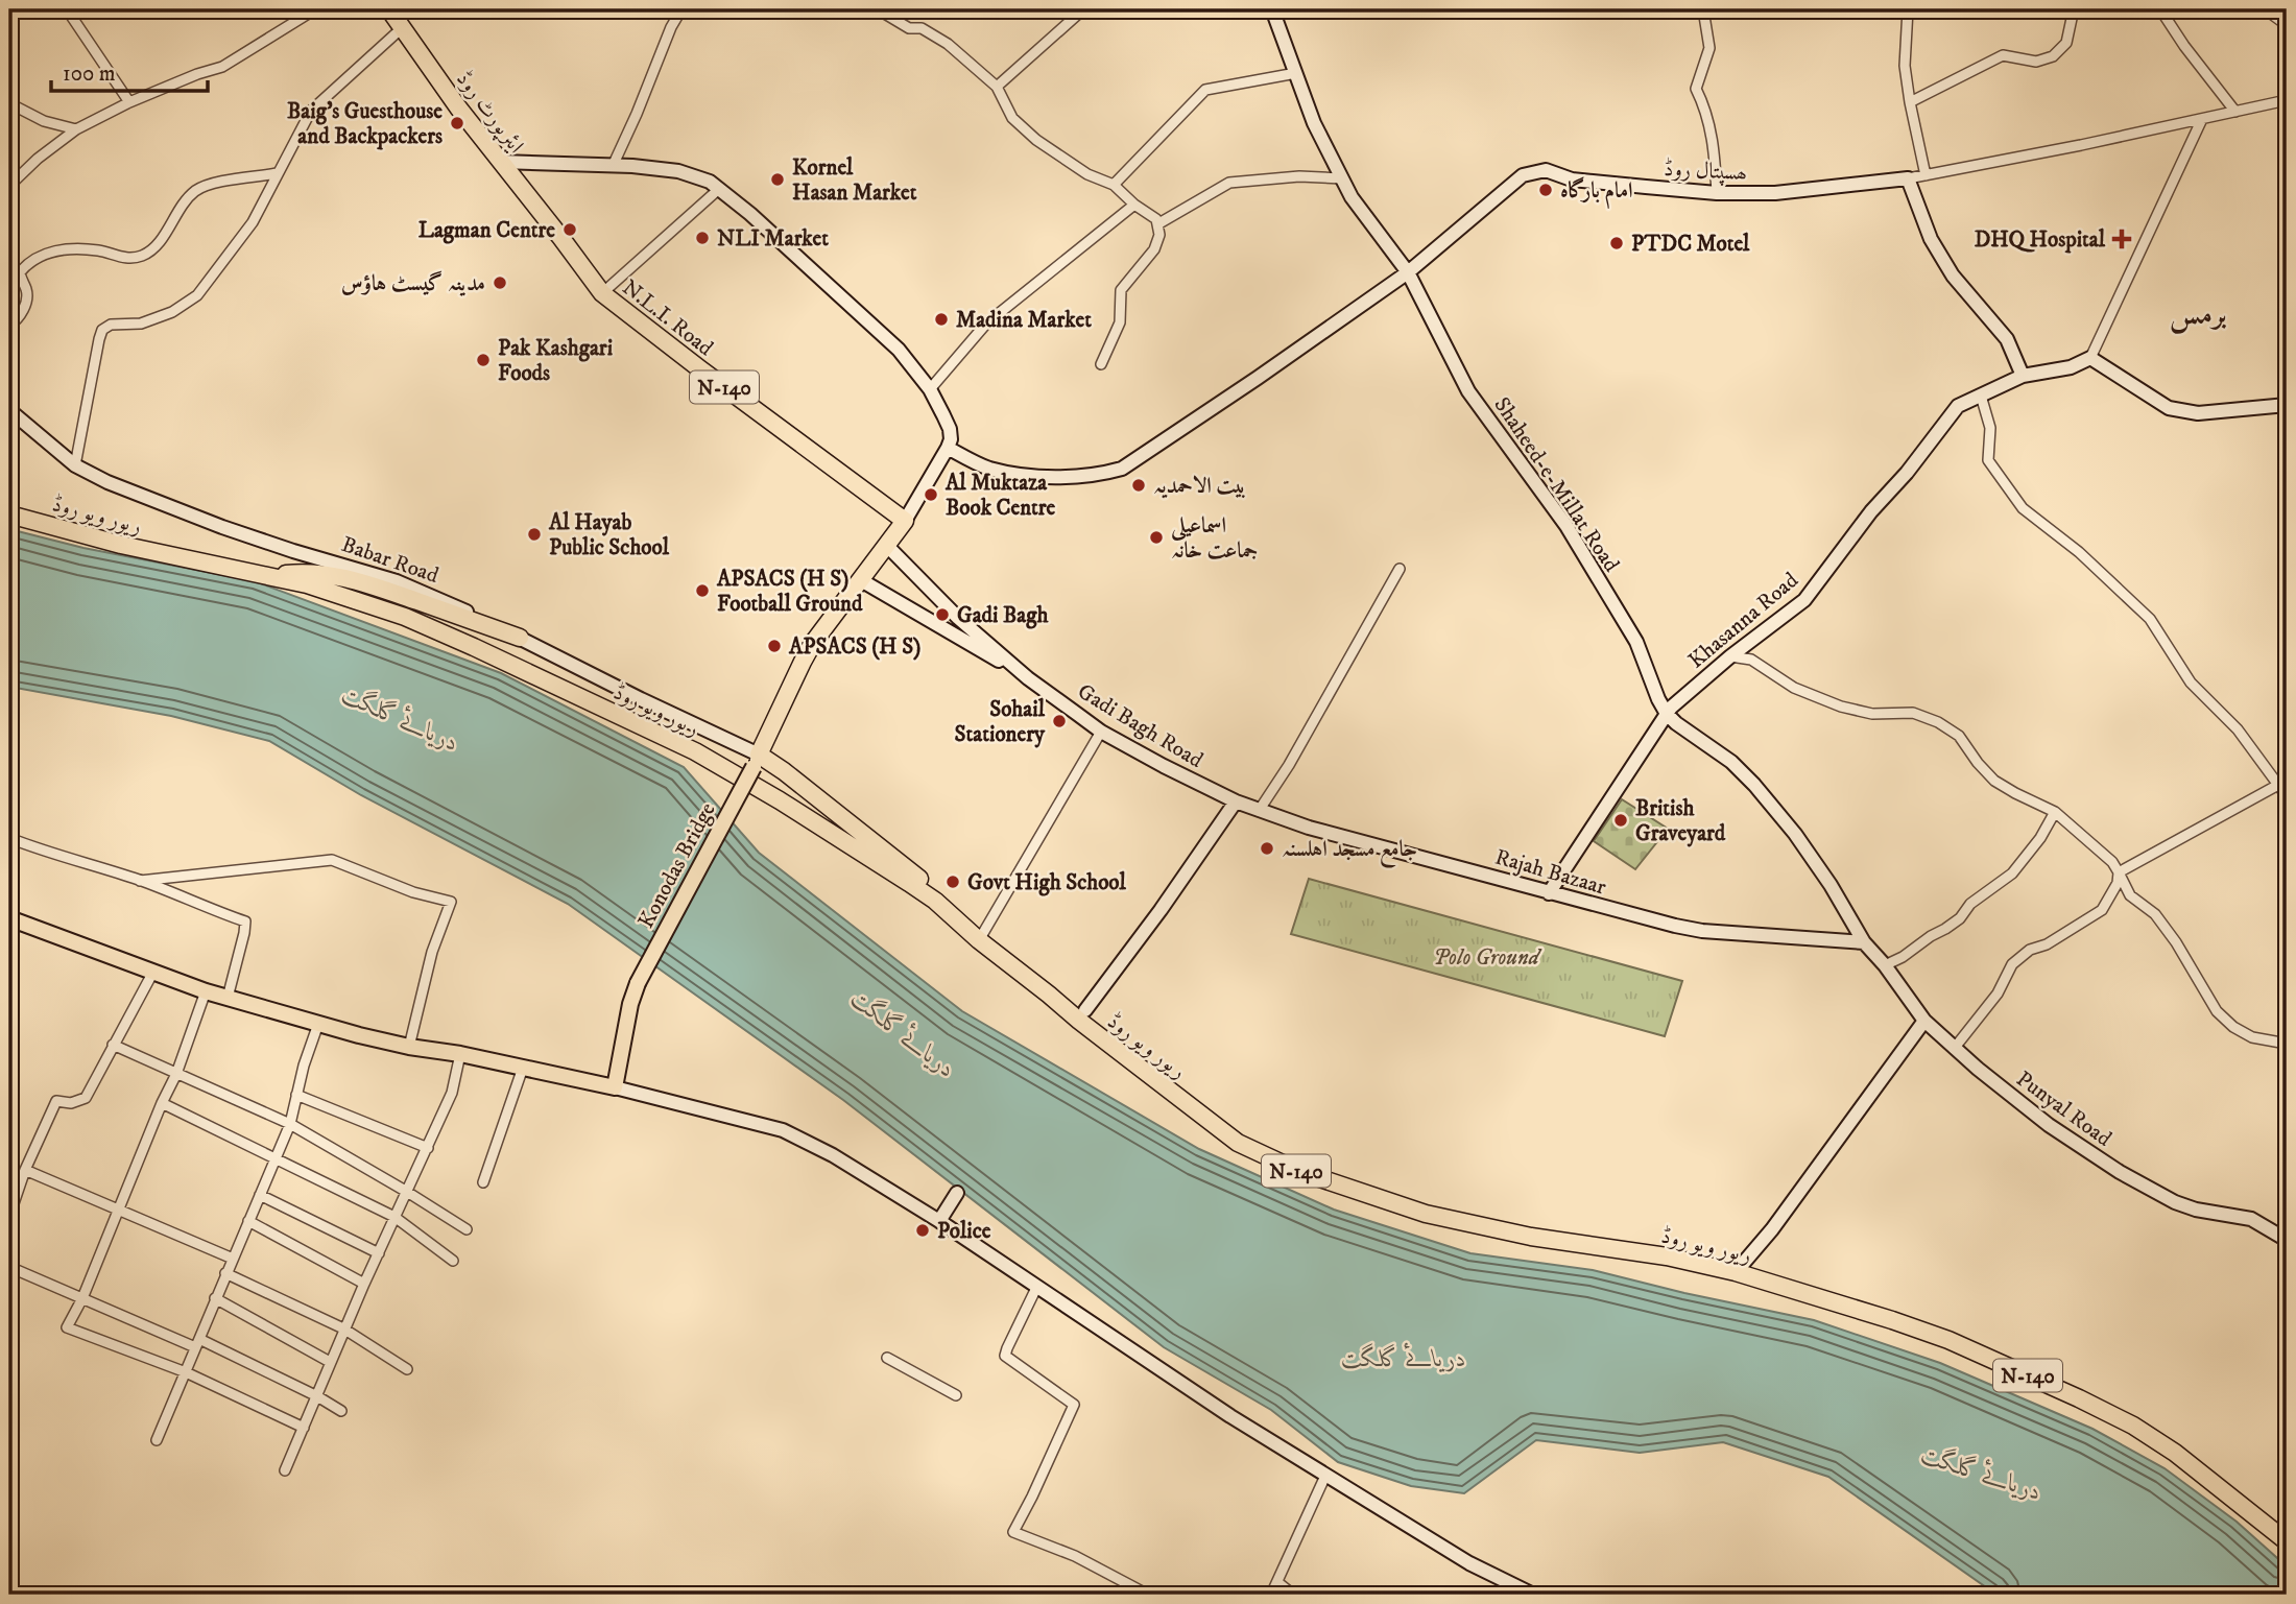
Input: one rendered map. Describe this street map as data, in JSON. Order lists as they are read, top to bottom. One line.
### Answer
{"streets":{"highway":["ایئرپورٹ روڈ","N.L.I. Road","N-140","ریور ویو روڈ"],"main road":["ھسپتال روڈ","Shaheed-e-Millat Road","Babar Road","Khasanna Road","Gadi Bagh Road","Konodas Bridge","Rajah Bazaar","Punyal Road"]},"crossings":[["ایئرپورٹ روڈ","N.L.I. Road"],["ھسپتال روڈ","Shaheed-e-Millat Road"],["N-140","ریور ویو روڈ"],["N-140","Babar Road"],["N-140","Konodas Bridge"],["Shaheed-e-Millat Road","Khasanna Road"],["Shaheed-e-Millat Road","Rajah Bazaar"],["Shaheed-e-Millat Road","Punyal Road"],["Babar Road","Konodas Bridge"],["Khasanna Road","Rajah Bazaar"],["Gadi Bagh Road","Rajah Bazaar"],["Rajah Bazaar","Punyal Road"]],"districts":["برمس"],"water":["دریائے گلگت"],"parks":["Polo Ground"],"places":{"other":["Baig's Guesthouse and Backpackers","Kornel Hasan Market","امام بارگاہ","Lagman Centre","NLI Market","PTDC Motel","مدینہ گیسٹ ہاؤس","Madina Market","Pak Kashgari Foods","بیت الاحمدیہ","Al Muktaza Book Centre","Al Hayab Public School","اسماعیلی جماعت خانہ","APSACS (H S) Football Ground","Gadi Bagh","APSACS (H S)","Sohail Stationery","British Graveyard","جامع مسجد اہلسنہ","Govt High School","Police"],"health":["DHQ Hospital"]},"scale_bar":"100 m"}
